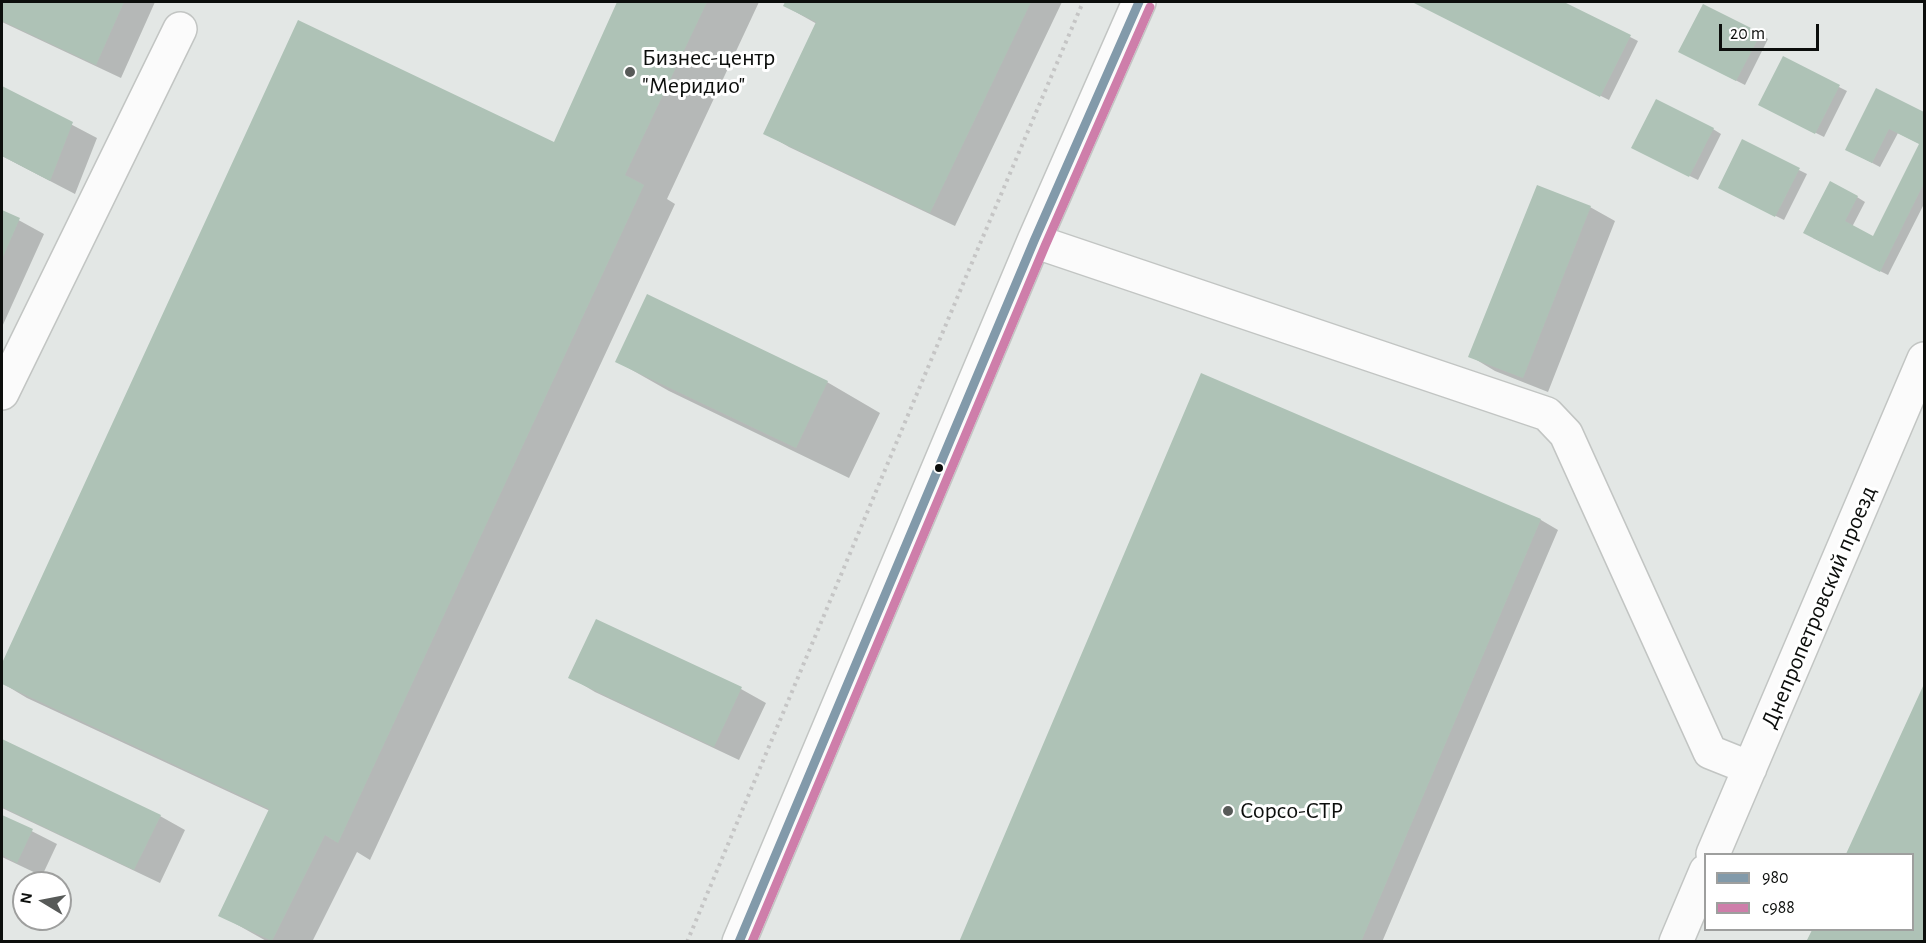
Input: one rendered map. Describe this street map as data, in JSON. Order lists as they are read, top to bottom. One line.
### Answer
{"streets":{"street":["Днепропетровский проезд"]},"places":["Бизнес-центр \"Меридио\"","Сорсо-СТР"],"lines":["transit line 980","transit line с988"],"legend":["980","с988"],"scale_bar":"20 m","north":"left"}
